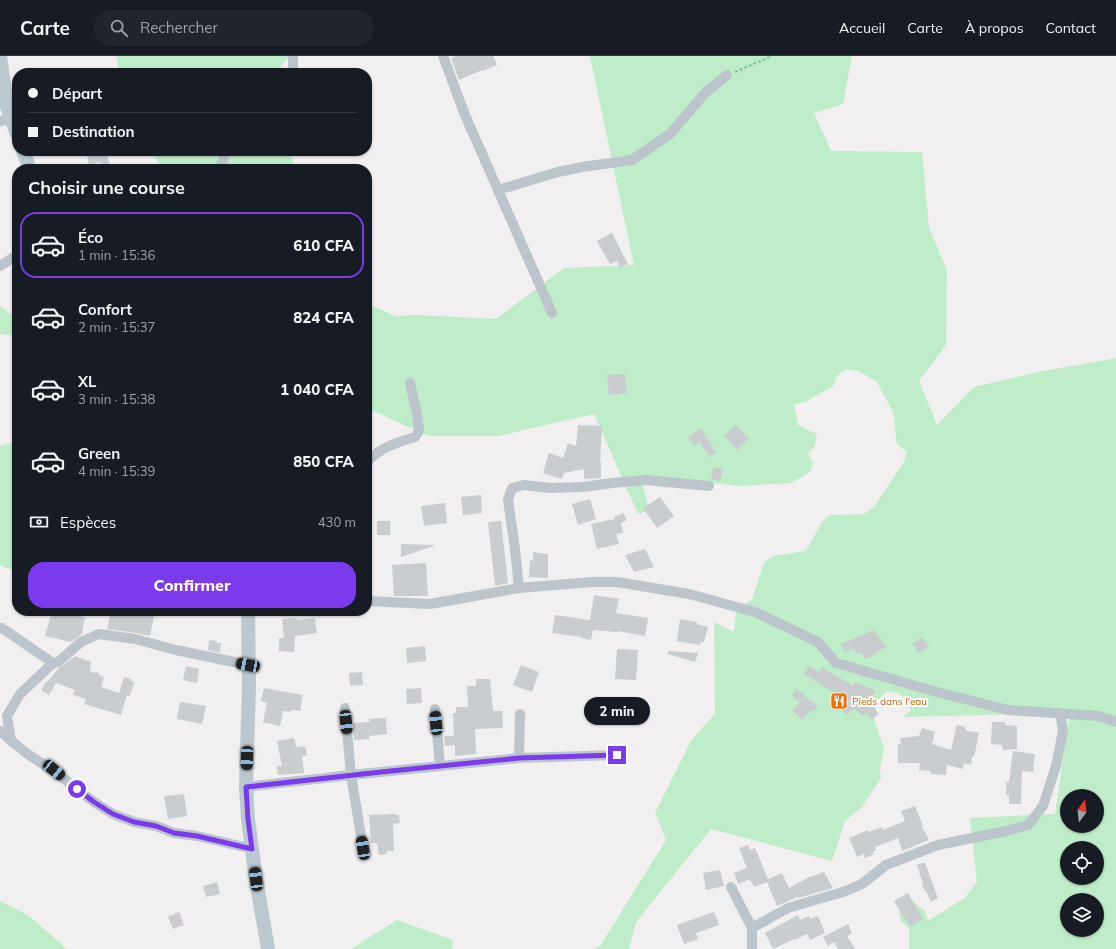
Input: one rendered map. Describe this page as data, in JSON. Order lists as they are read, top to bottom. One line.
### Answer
{"places":{"restaurant":["Pieds dans l'eau"]},"north":"top","page":{"header":"Carte","search":"Rechercher","nav":["Accueil","Carte","À propos","Contact"],"banner":["Départ","Destination"],"heading":"Choisir une course","list":[{"name":"Éco","note":"1 min · 15:36","value":"610 CFA"},{"name":"Confort","note":"2 min · 15:37","value":"824 CFA"},{"name":"XL","note":"3 min · 15:38","value":"1 040 CFA"},{"name":"Green","note":"4 min · 15:39","value":"850 CFA"}],"pay":["Espèces","430 m"],"buttons":"Confirmer","bubble":"2 min"}}
